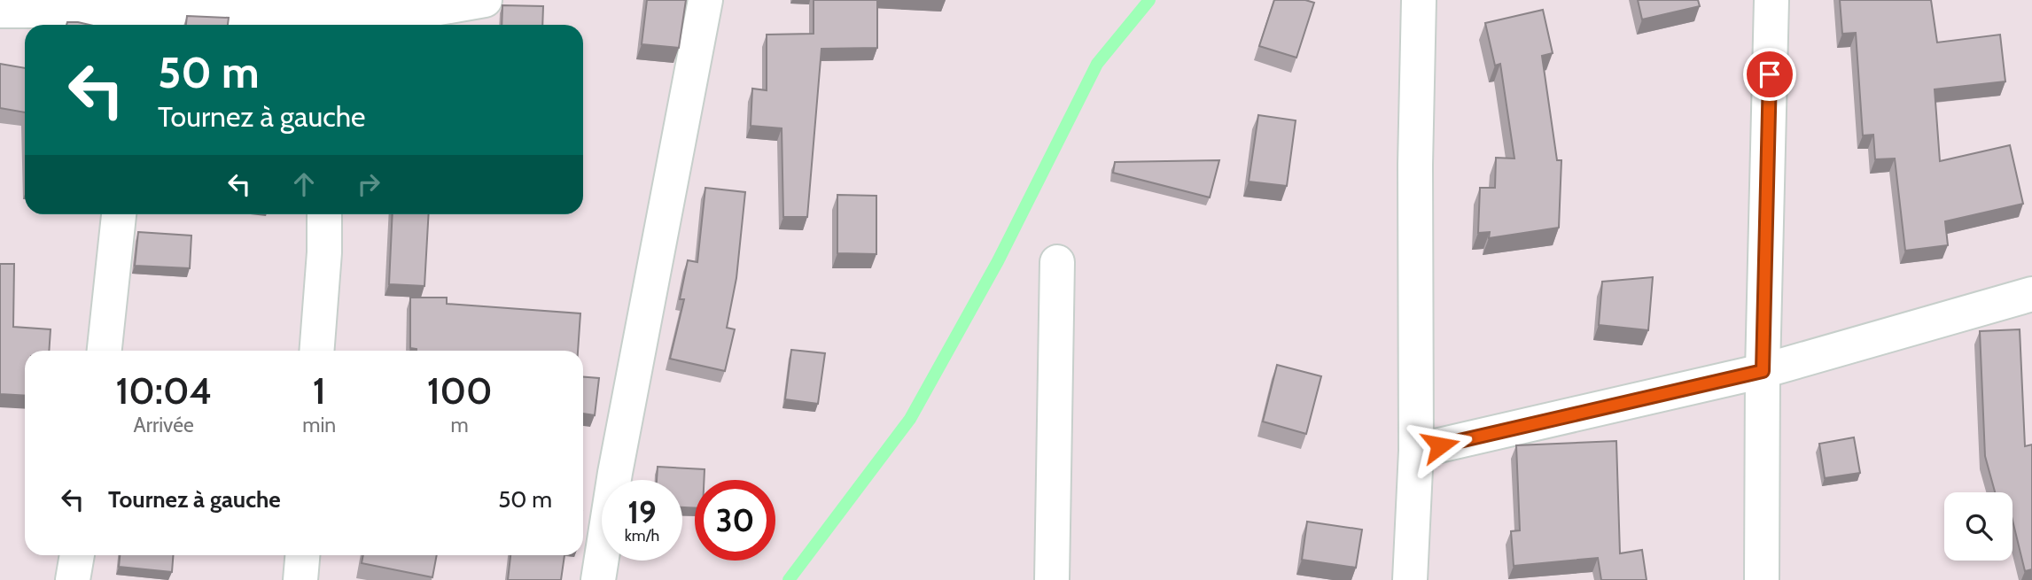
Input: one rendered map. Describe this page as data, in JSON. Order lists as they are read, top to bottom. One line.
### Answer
{"page":{"turn":["50 m","Tournez à gauche"],"eta":["10:04","Arrivée","1","min","100","m"],"list":[{"name":"Tournez à gauche","value":"50 m"}],"speed":"19 km/h","limit":"30"}}
